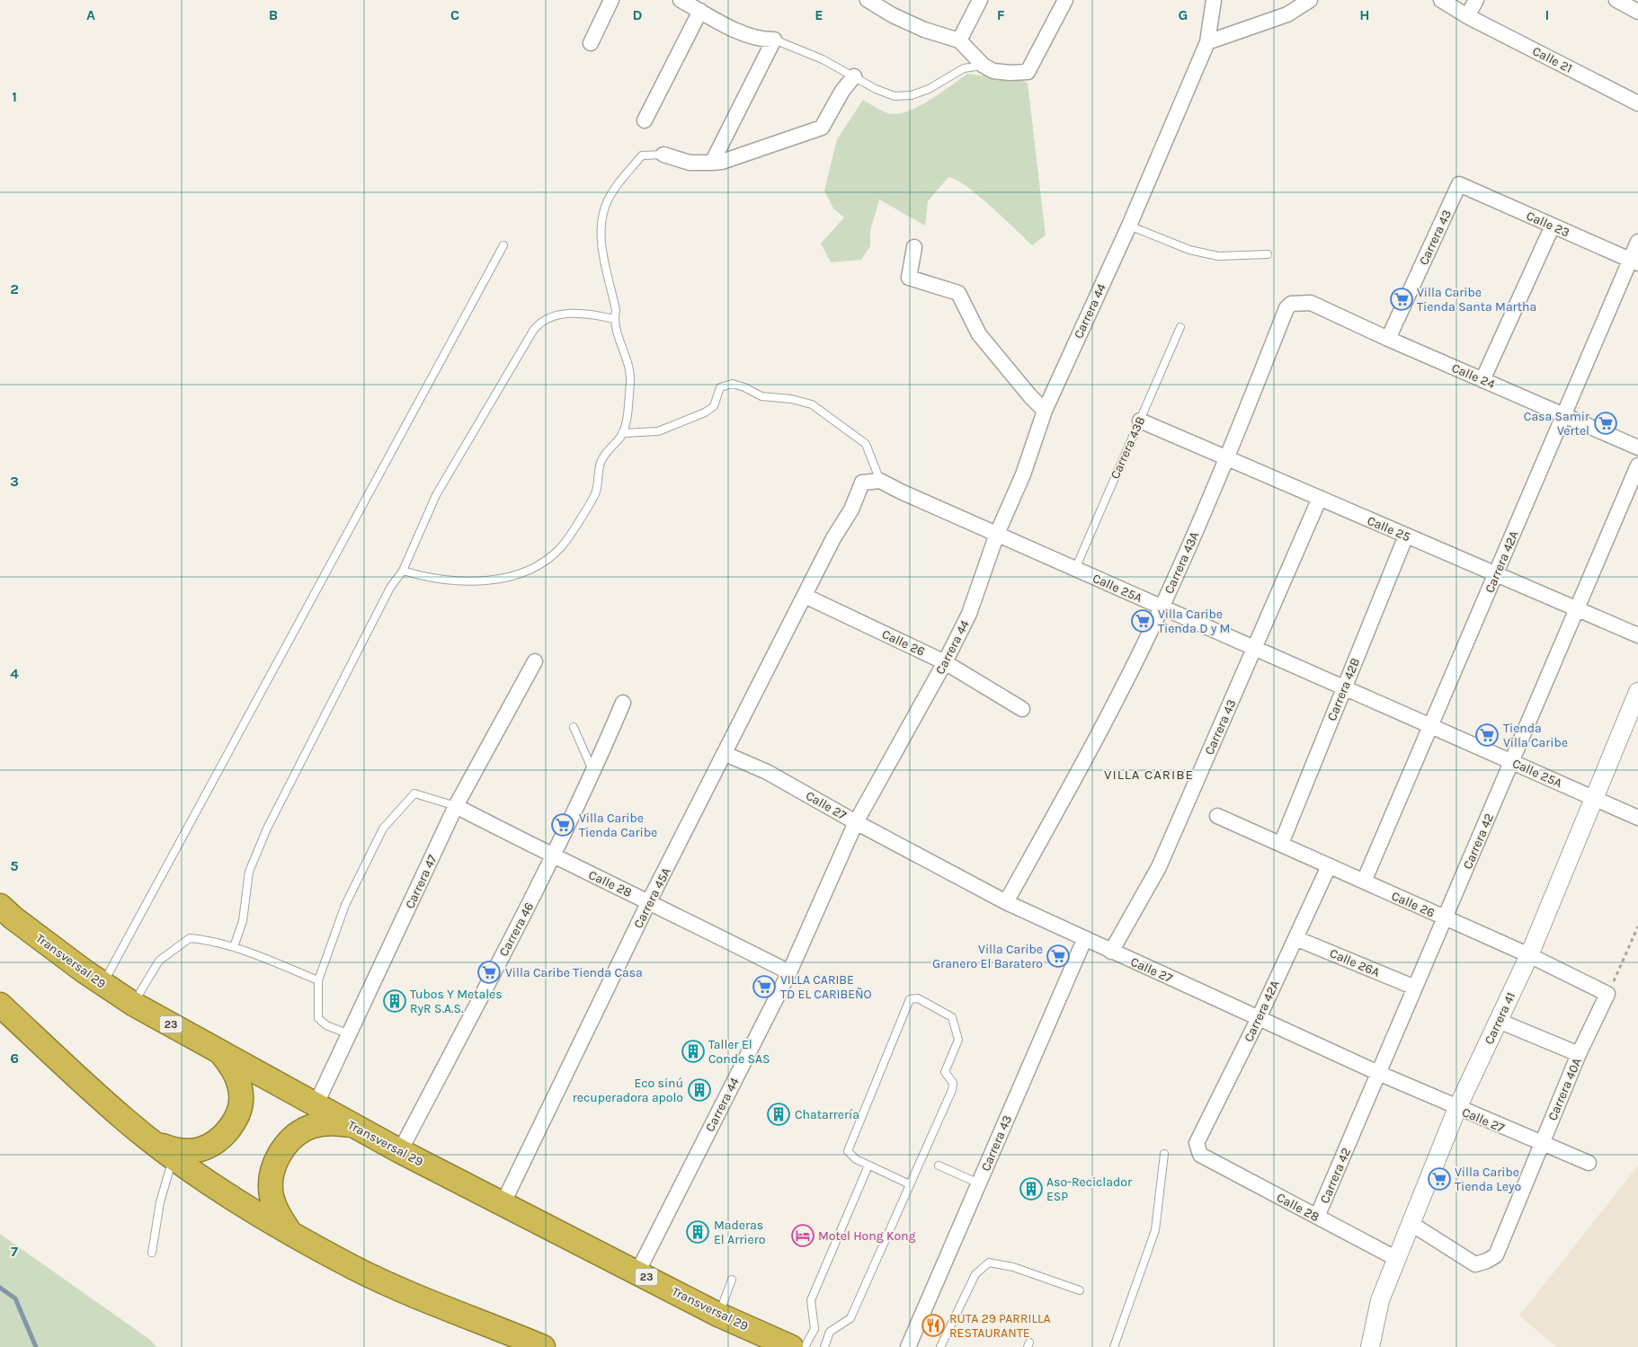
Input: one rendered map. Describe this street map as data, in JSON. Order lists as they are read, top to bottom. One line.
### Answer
{"streets":{"highway":["Transversal 29","23"],"street":["Calle 21","Calle 23","Carrera 43","Carrera 44","Calle 24","Calle 25","Carrera 42A","Carrera 43A","Calle 25A","Calle 26","Carrera 42B","Calle 27","Carrera 42","Carrera 47","Calle 28","Carrera 45A","Carrera 46","Calle 26A","Carrera 41","Carrera 40A"],"lane":["Carrera 43B"]},"crossings":[["Calle 23","Carrera 43"],["Calle 23","Carrera 42A"],["Carrera 43","Calle 24"],["Carrera 43","Calle 25"],["Carrera 43","Calle 25A"],["Carrera 43","Calle 27"],["Carrera 44","Calle 25A"],["Carrera 44","Calle 26"],["Carrera 44","Calle 27"],["Carrera 44","Calle 28"],["Carrera 44","Transversal 29"],["Calle 24","Carrera 42A"],["Calle 24","Carrera 43A"],["Carrera 43B","Calle 25"],["Carrera 43B","Calle 25A"],["Calle 25","Carrera 42A"],["Calle 25","Carrera 43A"],["Calle 25","Carrera 42B"],["Calle 25","Carrera 42"],["Carrera 42A","Calle 25A"],["Carrera 42A","Calle 26"],["Carrera 42A","Calle 27"],["Carrera 42A","Calle 28"],["Carrera 42A","Calle 26A"],["Carrera 43A","Calle 25A"],["Carrera 43A","Calle 27"],["Calle 25A","Carrera 42B"],["Calle 25A","Carrera 42"],["Calle 25A","Carrera 41"],["Calle 26","Carrera 42B"],["Calle 26","Carrera 42"],["Calle 26","Carrera 45A"],["Calle 26","Carrera 41"],["Calle 26","Carrera 40A"],["Calle 27","Carrera 42"],["Calle 27","Carrera 45A"],["Calle 27","Carrera 41"],["Calle 27","Carrera 40A"],["Carrera 42","Calle 28"],["Carrera 42","Calle 26A"],["Carrera 47","Calle 28"],["Carrera 47","Transversal 29"],["Calle 28","Carrera 45A"],["Calle 28","Carrera 46"],["Calle 28","Carrera 41"],["Carrera 45A","Transversal 29"],["Carrera 46","Transversal 29"],["Carrera 41","Carrera 40A"]],"districts":["VILLA CARIBE"],"places":{"supermarket":["Villa Caribe Tienda Santa Martha","Casa Samir Vertel","Villa Caribe Tienda D y M","Tienda Villa Caribe","Villa Caribe Tienda Caribe","Villa Caribe Granero El Baratero","Villa Caribe Tienda Casa","VILLA CARIBE TD EL CARIBEÑO","Villa Caribe Tienda Leyo"],"building":["Tubos Y Metales RyR S.A.S.","Taller El Conde SAS","Eco sinú recuperadora apolo","Chatarrería","Aso-Reciclador ESP","Maderas El Arriero"],"hotel":["Motel Hong Kong"],"restaurant":["RUTA 29 PARRILLA RESTAURANTE"]},"grid":{"columns":["A","B","C","D","E","F","G","H","I"],"rows":["1","2","3","4","5","6","7"]}}
